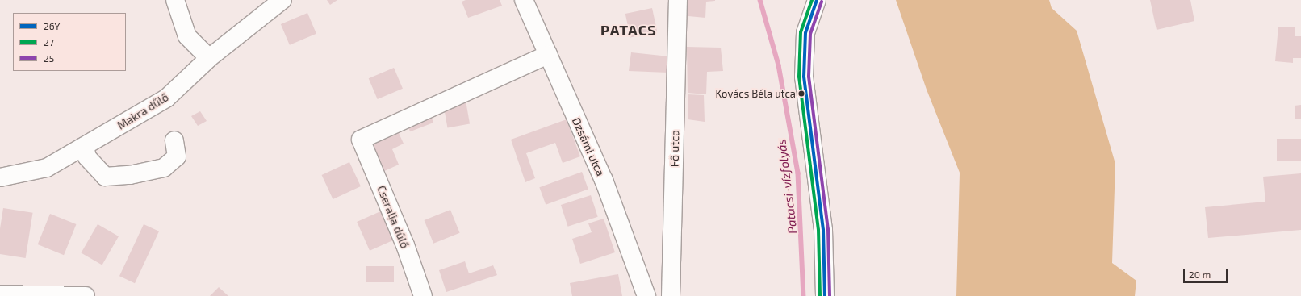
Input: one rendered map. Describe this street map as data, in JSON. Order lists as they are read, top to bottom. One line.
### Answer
{"streets":{"street":["Makra dűlő","Dzsámi utca","Fő utca","Cseralja dűlő"]},"crossings":[["Dzsámi utca","Cseralja dűlő"]],"districts":["PATACS"],"water":["Patacsi-vízfolyás"],"places":["Kovács Béla utca"],"lines":["transit line 26Y","transit line 27","transit line 25"],"legend":["26Y","27","25"],"scale_bar":"20 m"}
